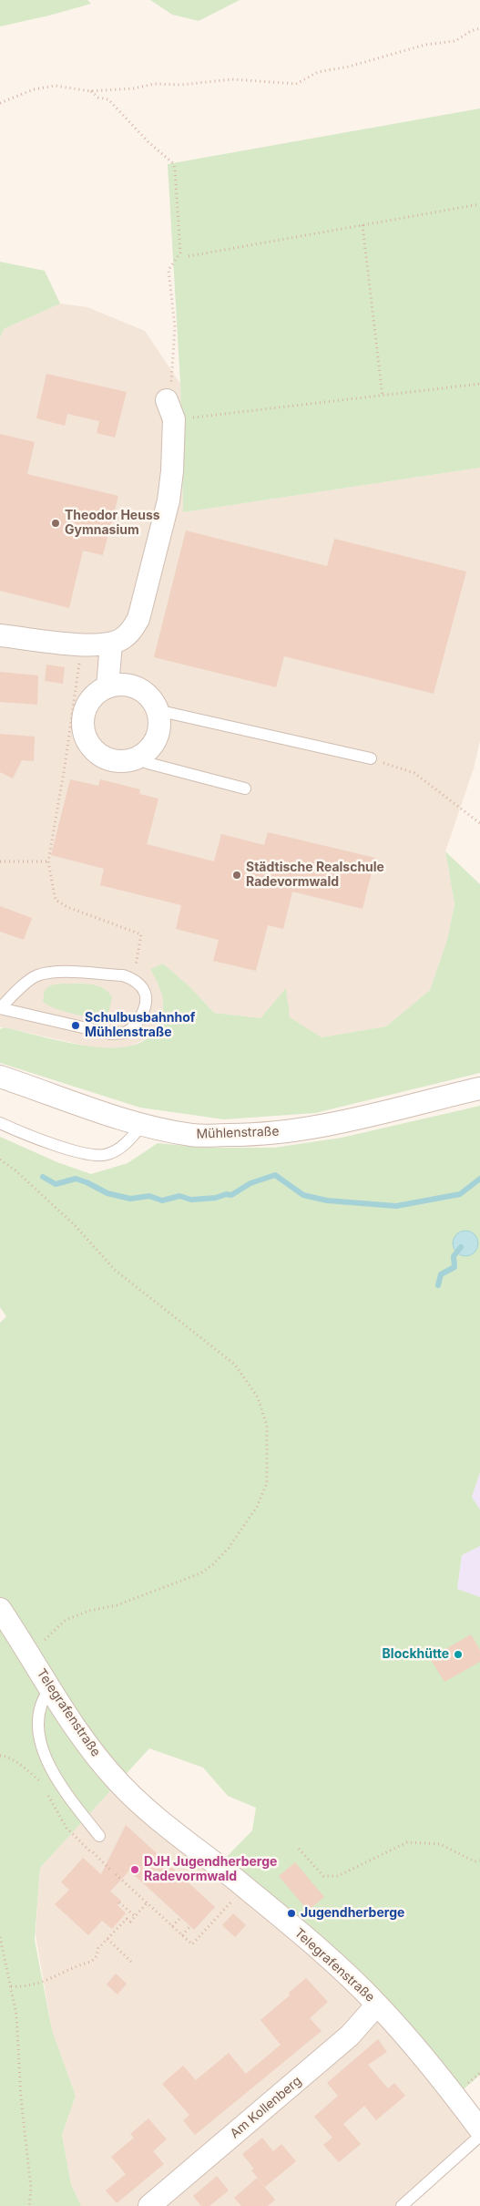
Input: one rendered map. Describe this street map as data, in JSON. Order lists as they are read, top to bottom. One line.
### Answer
{"streets":{"street":["Mühlenstraße","Telegrafenstraße","Am Kollenberg"]},"crossings":[["Telegrafenstraße","Am Kollenberg"]],"places":["Theodor Heuss Gymnasium","Städtische Realschule Radevormwald","Schulbusbahnhof Mühlenstraße","Blockhütte","DJH Jugendherberge Radevormwald","Jugendherberge"]}
